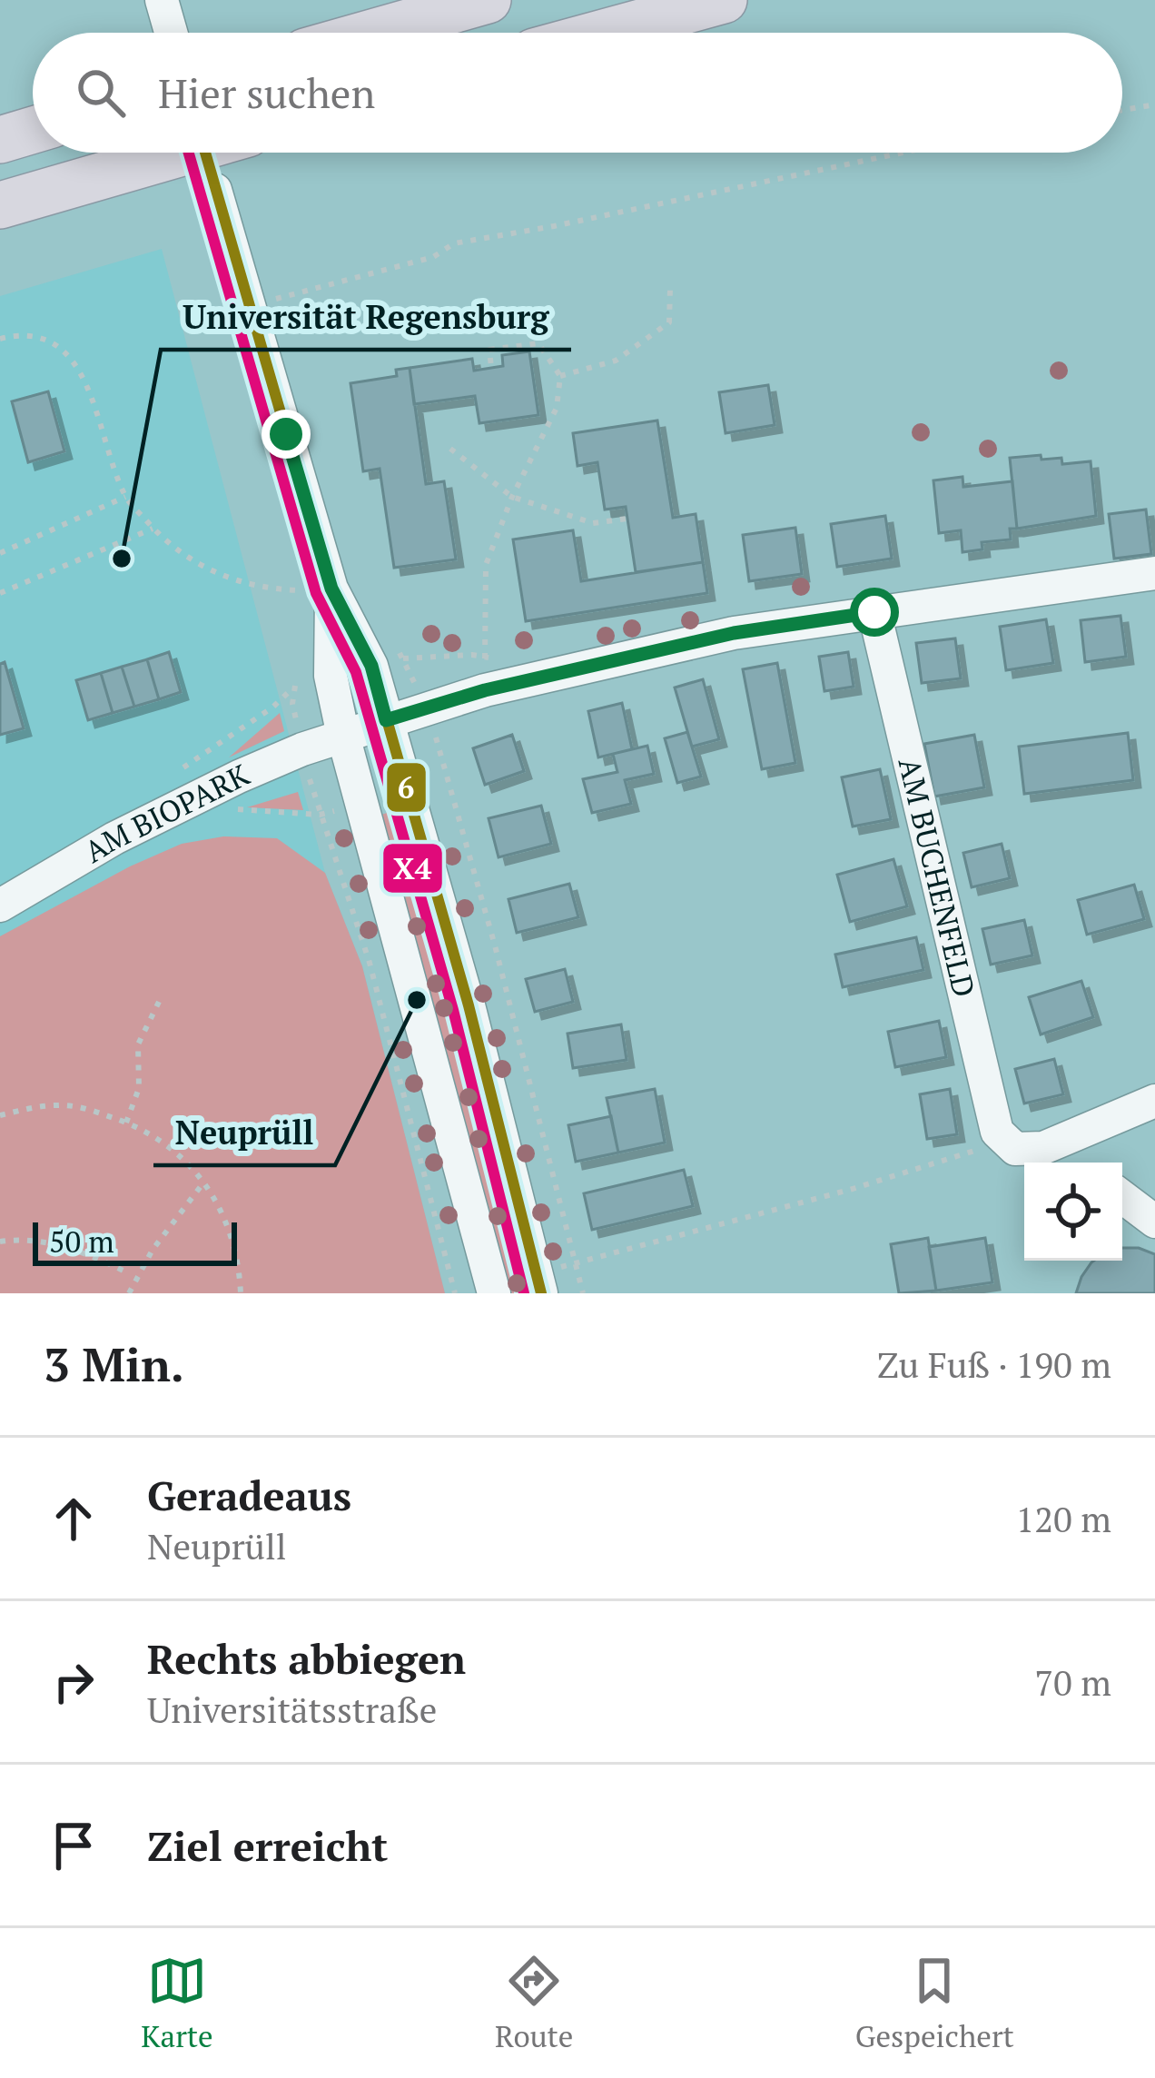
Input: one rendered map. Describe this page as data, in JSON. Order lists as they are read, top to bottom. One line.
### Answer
{"streets":{"street":["AM BIOPARK","AM BUCHENFELD"]},"crossings":[["AM BIOPARK","AM BUCHENFELD"]],"places":["Universität Regensburg","Neuprüll"],"lines":["transit line 6","transit line X4"],"scale_bar":"50 m","page":{"search":"Hier suchen","scale":"50 m","heading":["3 Min.","Zu Fuß · 190 m"],"list":[["Geradeaus","Neuprüll","120 m"],["Rechts abbiegen","Universitätsstraße","70 m"],"Ziel erreicht"],"nav":["Karte","Route","Gespeichert"]}}
